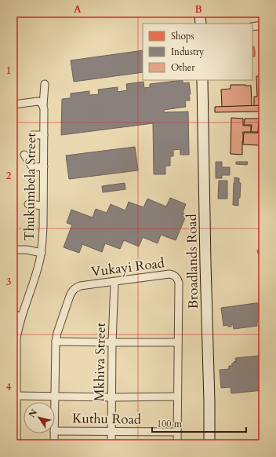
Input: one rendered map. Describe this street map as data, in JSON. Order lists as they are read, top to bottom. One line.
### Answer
{"streets":{"main road":["Broadlands Road"],"street":["Thukumbela Street","Vukayi Road","Mkhiva Street","Kuthu Road"]},"crossings":[["Vukayi Road","Mkhiva Street"],["Vukayi Road","Kuthu Road"],["Mkhiva Street","Kuthu Road"]],"legend":["Shops","Industry","Other"],"scale_bar":"100 m","north":"top left","grid":{"columns":["A","B"],"rows":["1","2","3","4"]}}
